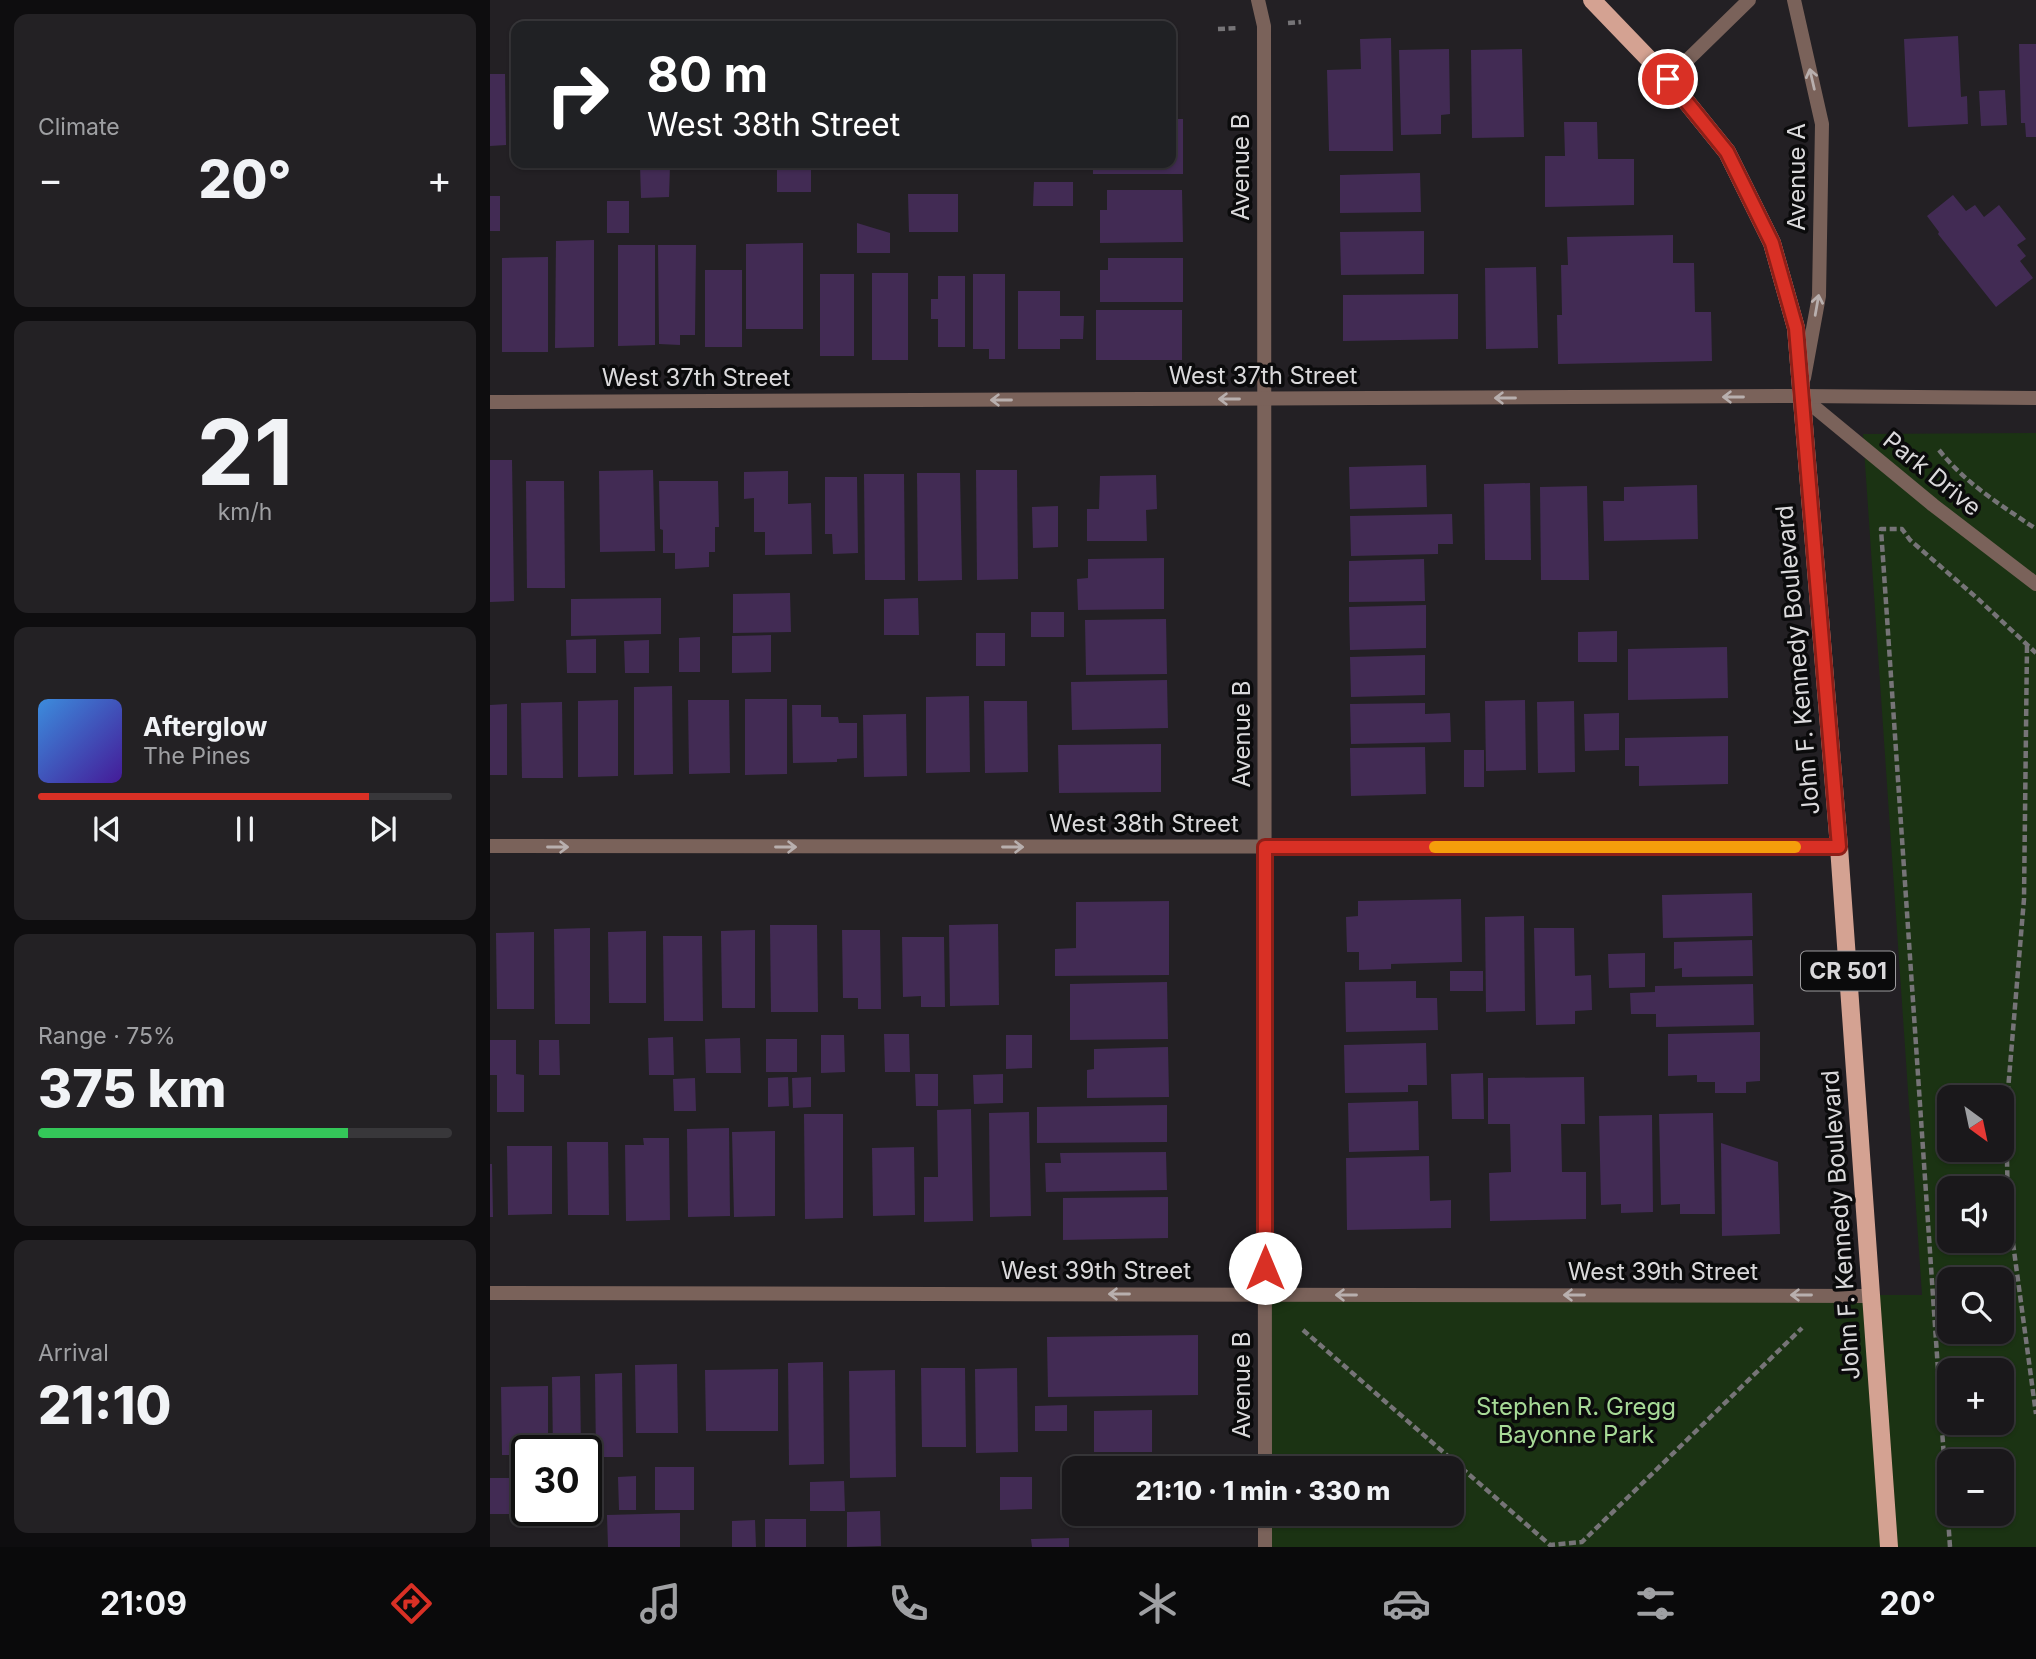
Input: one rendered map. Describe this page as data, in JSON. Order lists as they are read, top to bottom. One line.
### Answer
{"streets":{"main road":["John F. Kennedy Boulevard","CR 501"],"street":["Avenue B","Avenue A","West 37th Street","Park Drive","West 38th Street","West 39th Street"]},"crossings":[["Avenue B","West 37th Street"],["Avenue B","West 38th Street"],["Avenue B","West 39th Street"],["Avenue A","West 37th Street"],["Avenue A","Park Drive"],["Avenue A","John F. Kennedy Boulevard"],["West 37th Street","Park Drive"],["West 37th Street","John F. Kennedy Boulevard"],["Park Drive","John F. Kennedy Boulevard"],["John F. Kennedy Boulevard","West 38th Street"],["John F. Kennedy Boulevard","West 39th Street"]],"one_way":["Avenue A","West 37th Street","West 38th Street","West 39th Street"],"parks":["Stephen R. Gregg Bayonne Park"],"north":"bottom right","page":{"tile":["Climate",["21","km/h"],["Range · 75%","375 km"],["Arrival","21:10"]],"turn":["80 m","West 38th Street"],"heat":["−","20°","+"],"song":["Afterglow","The Pines"],"map_buttons":["+","−"],"limit":"30","trip":"21:10 · 1 min · 330 m","tabs":["21:09","20°"]}}
